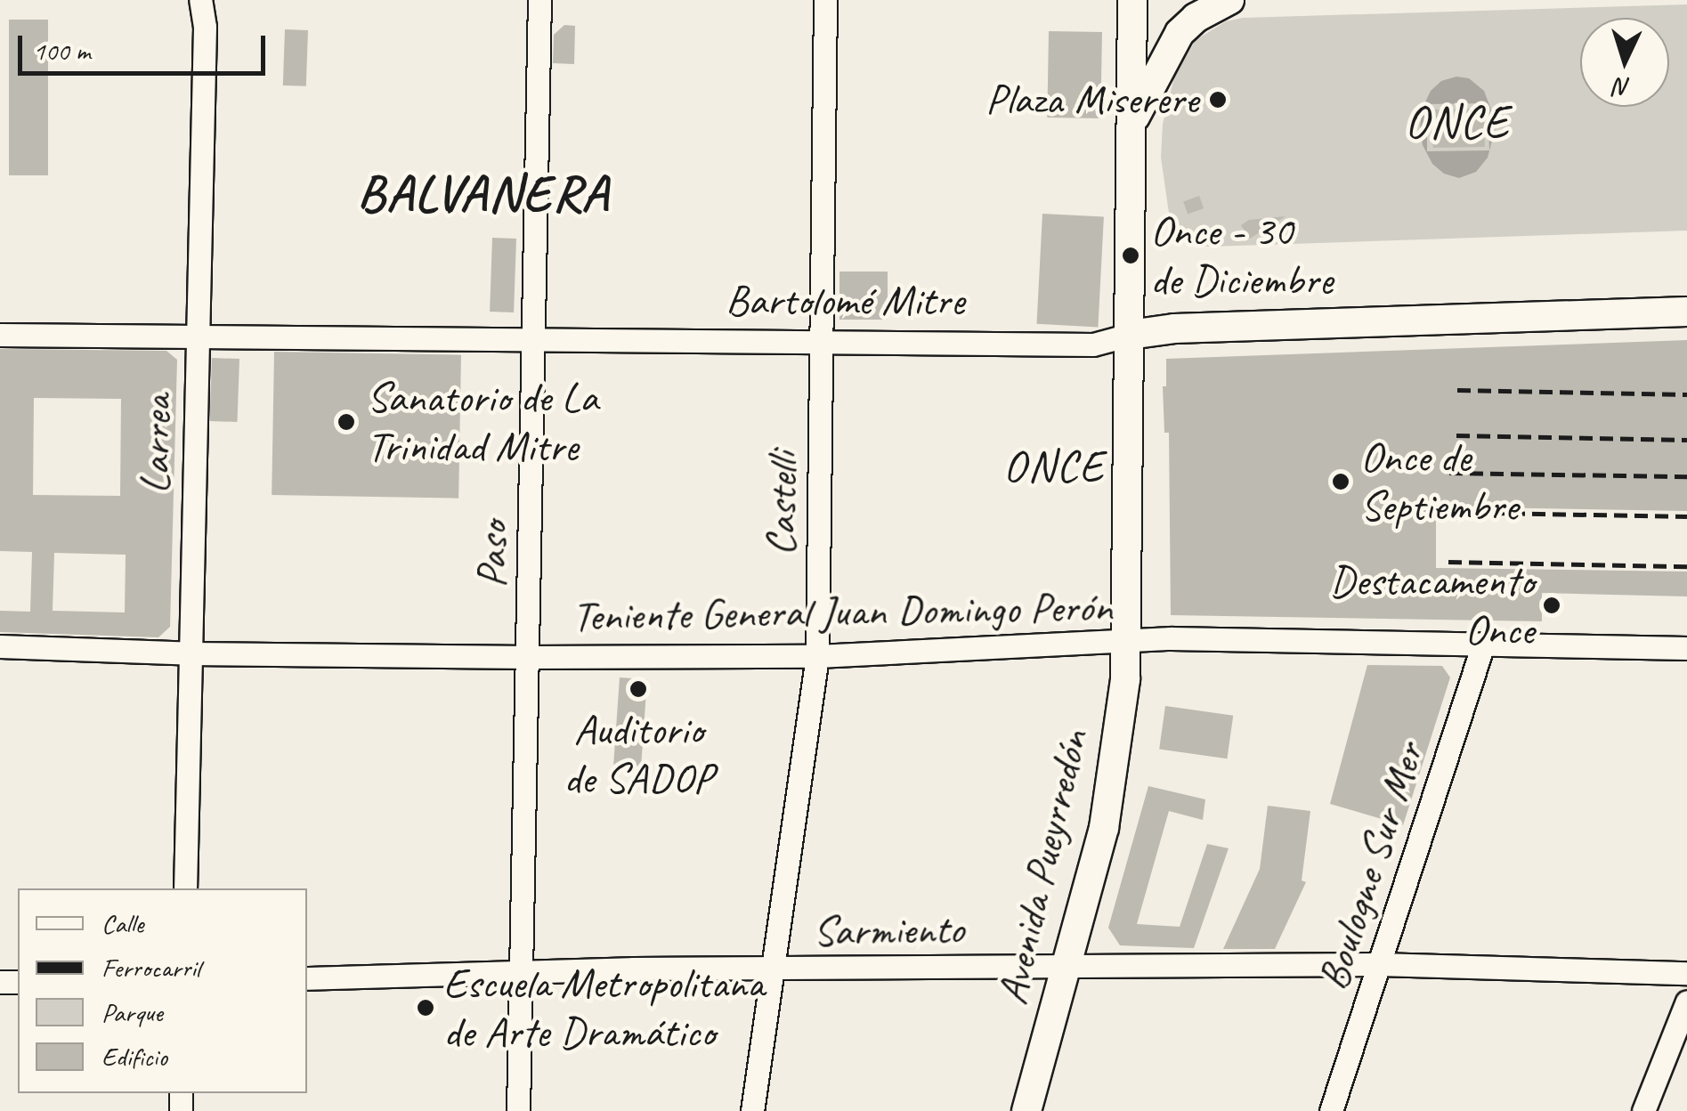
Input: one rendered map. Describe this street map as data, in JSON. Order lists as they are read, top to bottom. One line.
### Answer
{"streets":{"main road":["Bartolomé Mitre","Avenida Pueyrredón"],"street":["Larrea","Castelli","Paso","Teniente General Juan Domingo Perón","Boulogne Sur Mer","Sarmiento"]},"crossings":[["Bartolomé Mitre","Larrea"],["Bartolomé Mitre","Castelli"],["Bartolomé Mitre","Paso"],["Bartolomé Mitre","Avenida Pueyrredón"],["Larrea","Teniente General Juan Domingo Perón"],["Castelli","Teniente General Juan Domingo Perón"],["Castelli","Sarmiento"],["Paso","Teniente General Juan Domingo Perón"],["Paso","Sarmiento"],["Teniente General Juan Domingo Perón","Boulogne Sur Mer"],["Teniente General Juan Domingo Perón","Avenida Pueyrredón"],["Boulogne Sur Mer","Sarmiento"],["Avenida Pueyrredón","Sarmiento"]],"districts":["ONCE","BALVANERA","ONCE"],"places":["Plaza Miserere","Once - 30 de Diciembre","Sanatorio de La Trinidad Mitre","Once de Septiembre","Destacamento Once","Auditorio de SADOP","Escuela Metropolitana de Arte Dramático"],"legend":["Calle","Ferrocarril","Parque","Edificio"],"scale_bar":"100 m","north":"bottom"}
